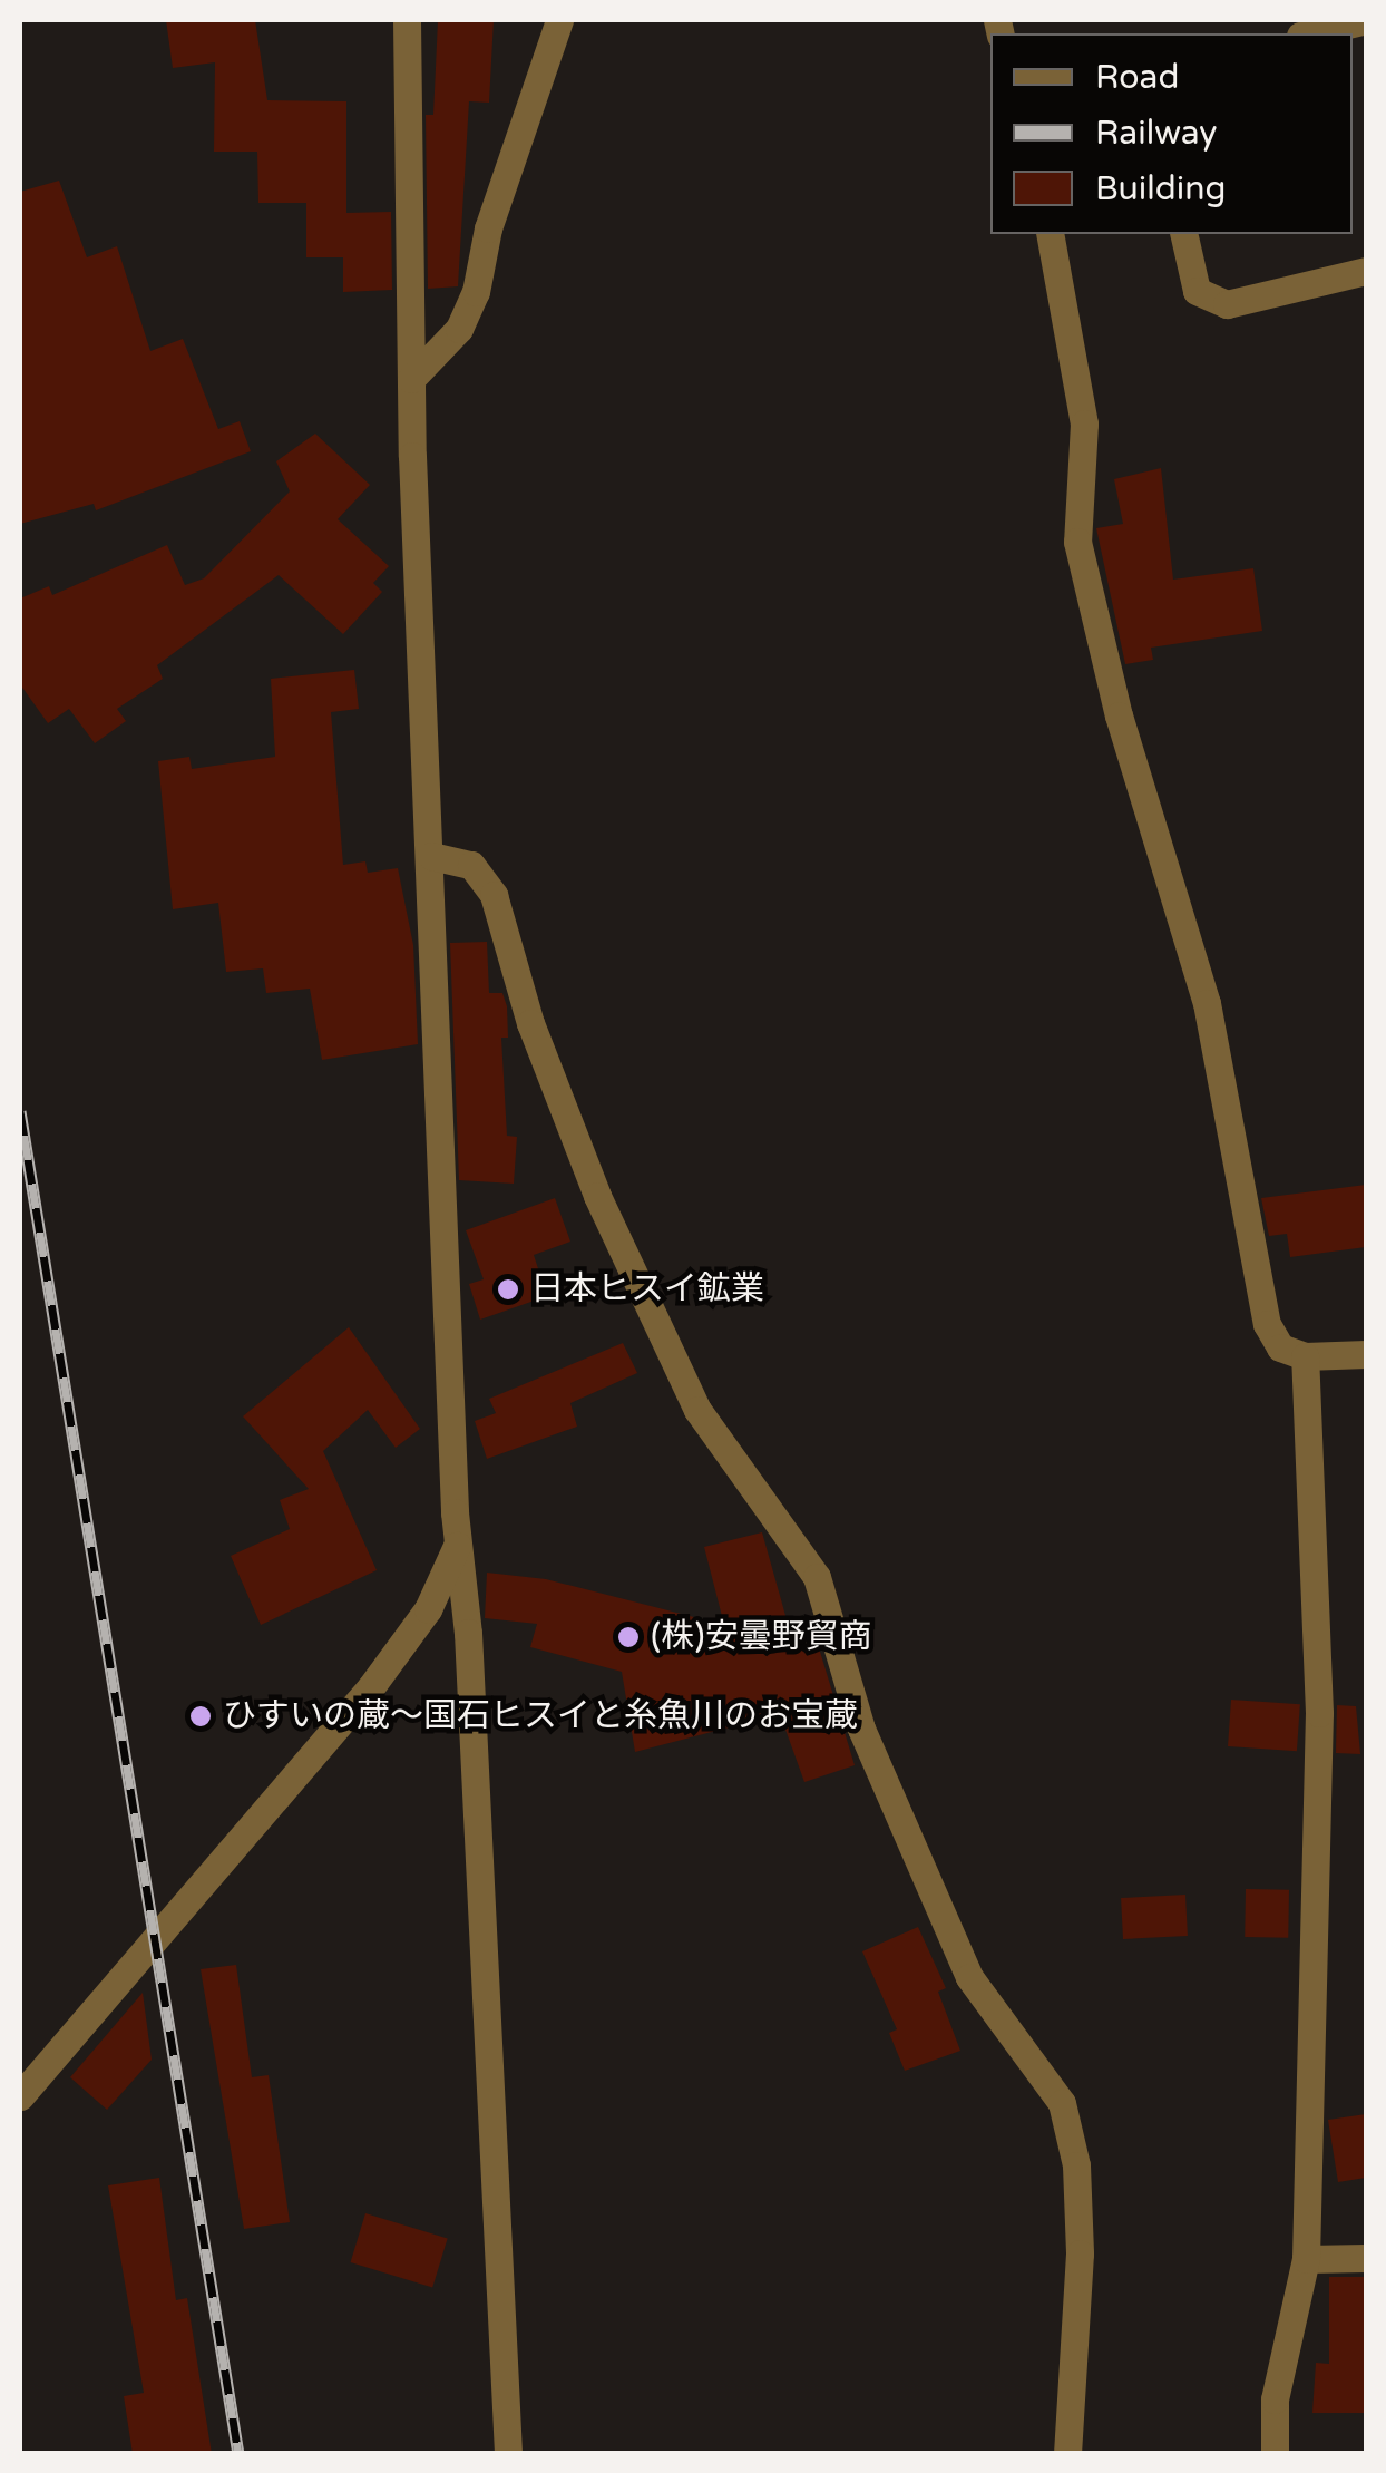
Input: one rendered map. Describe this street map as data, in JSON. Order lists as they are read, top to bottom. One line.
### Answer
{"places":["日本ヒスイ鉱業","(株)安曇野貿商","ひすいの蔵～国石ヒスイと糸魚川のお宝蔵"],"legend":["Road","Railway","Building"]}
